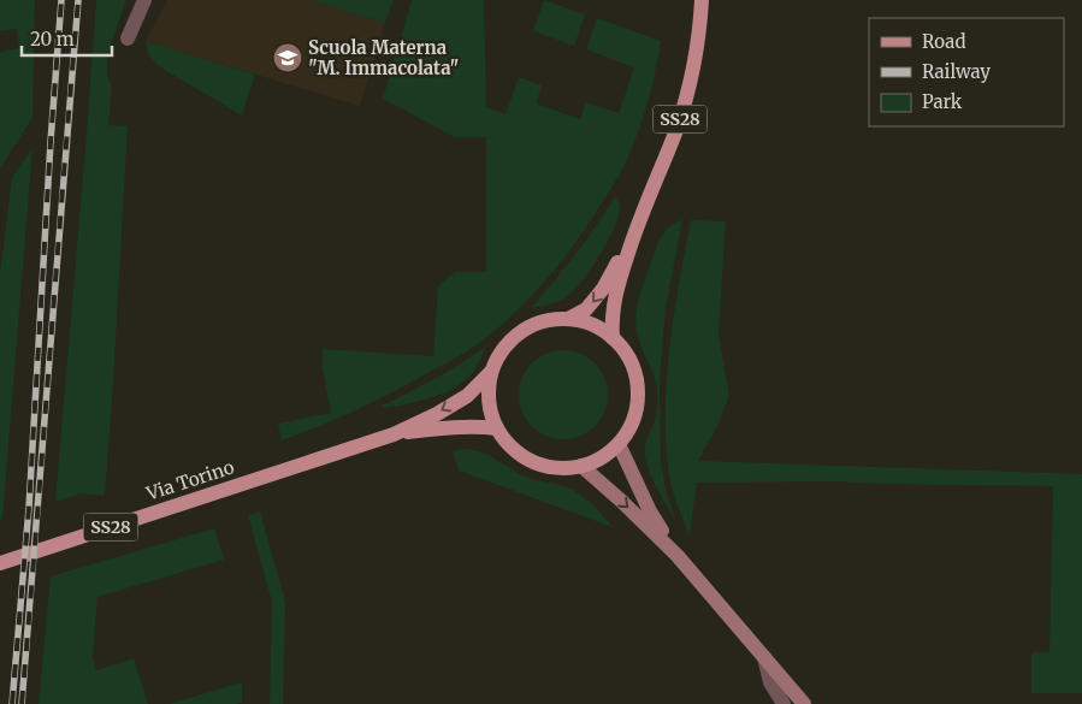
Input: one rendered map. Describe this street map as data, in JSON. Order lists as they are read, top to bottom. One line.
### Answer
{"streets":{"main road":["SS28","Via Torino"]},"places":{"school or university":["Scuola Materna \"M. Immacolata\""]},"legend":["Road","Railway","Park"],"scale_bar":"20 m"}
